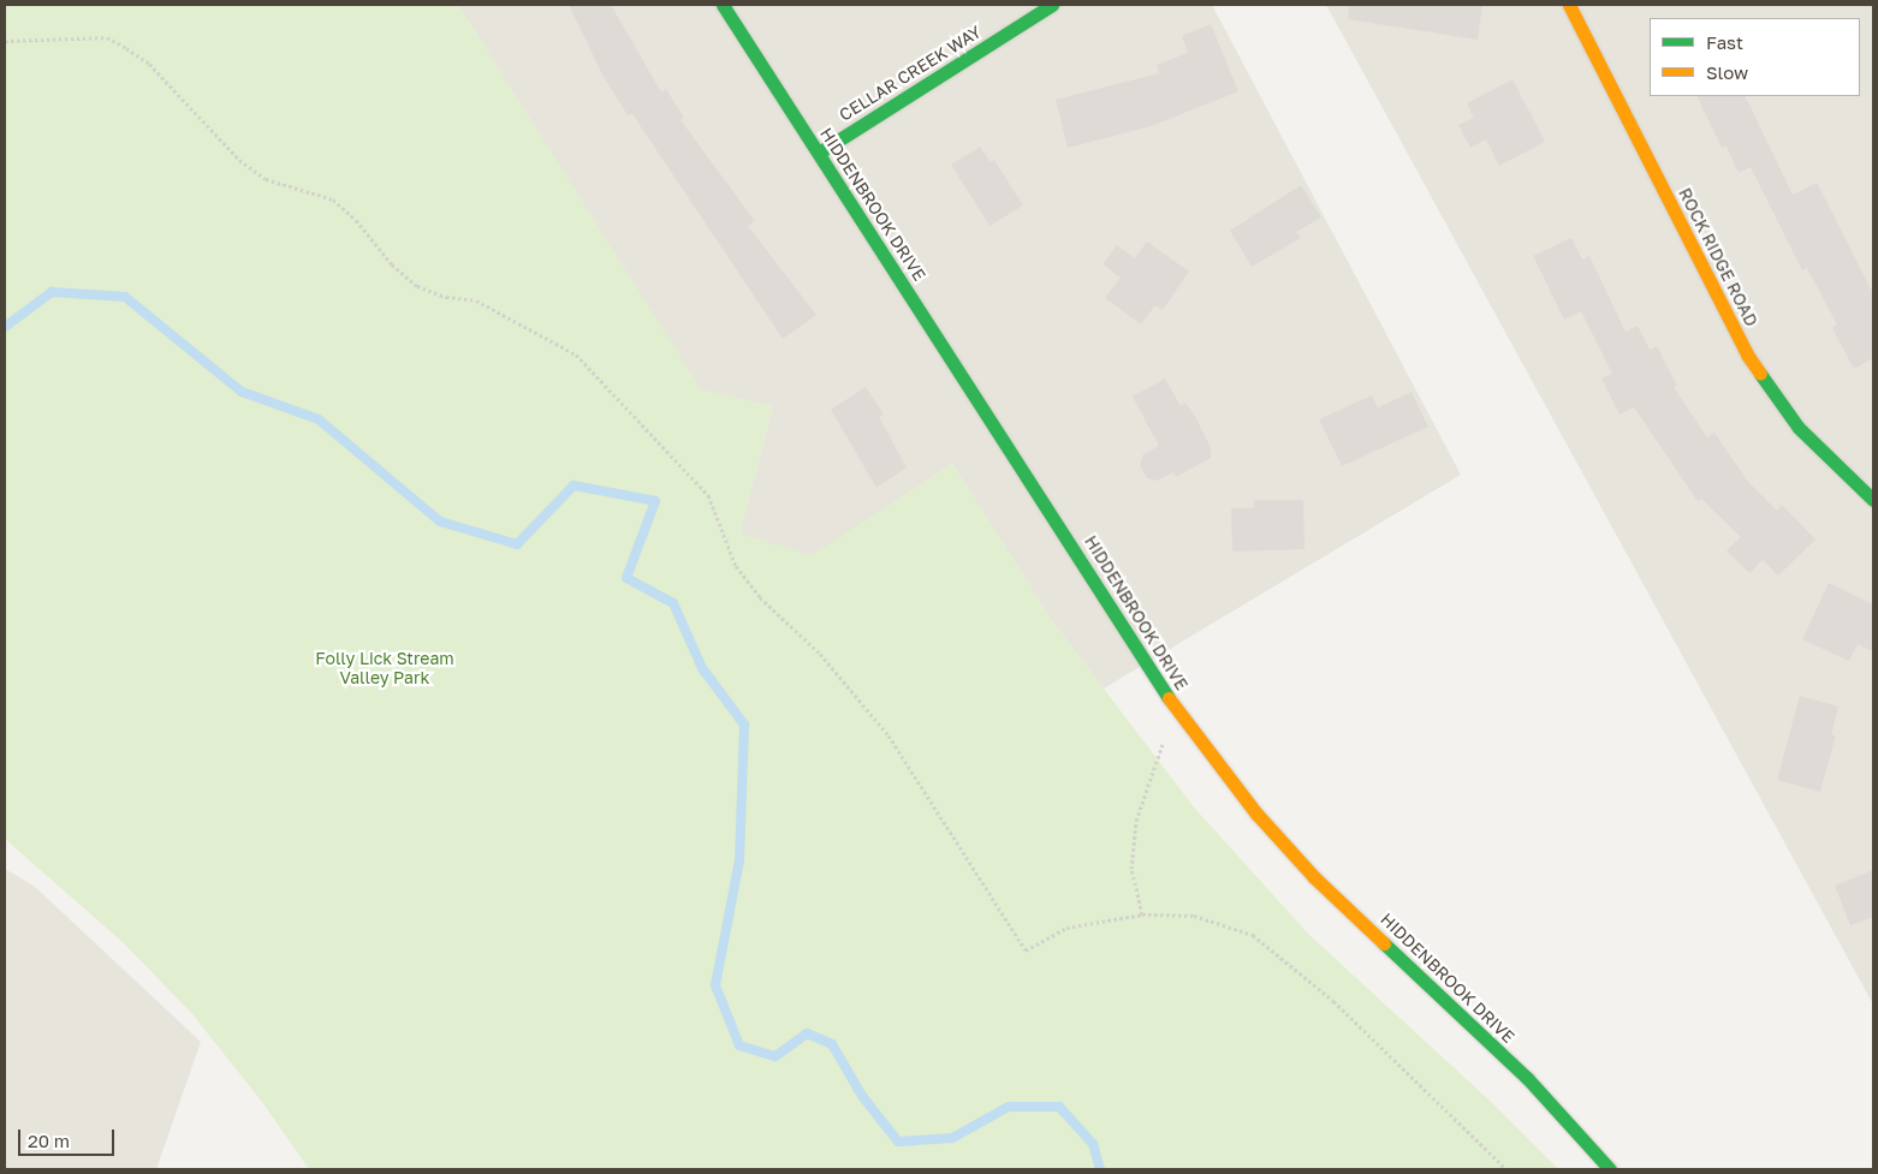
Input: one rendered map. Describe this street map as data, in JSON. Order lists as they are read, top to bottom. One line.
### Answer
{"streets":{"street":["CELLAR CREEK WAY","HIDDENBROOK DRIVE","ROCK RIDGE ROAD"]},"crossings":[["CELLAR CREEK WAY","HIDDENBROOK DRIVE"]],"parks":["Folly Lick Stream Valley Park"],"legend":["Fast","Slow"],"scale_bar":"20 m"}
